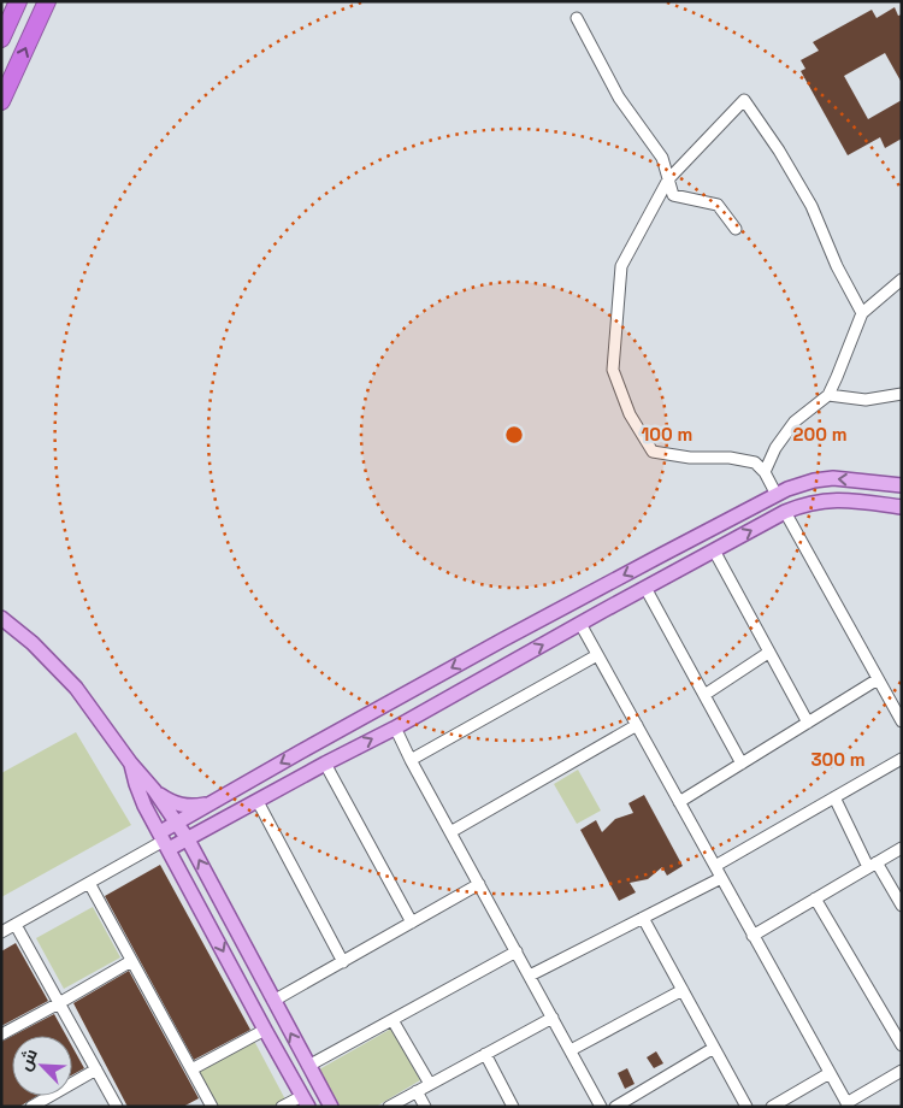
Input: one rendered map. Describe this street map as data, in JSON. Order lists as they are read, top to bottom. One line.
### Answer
{"north":"top left","rings":["100 m","200 m","300 m"]}
